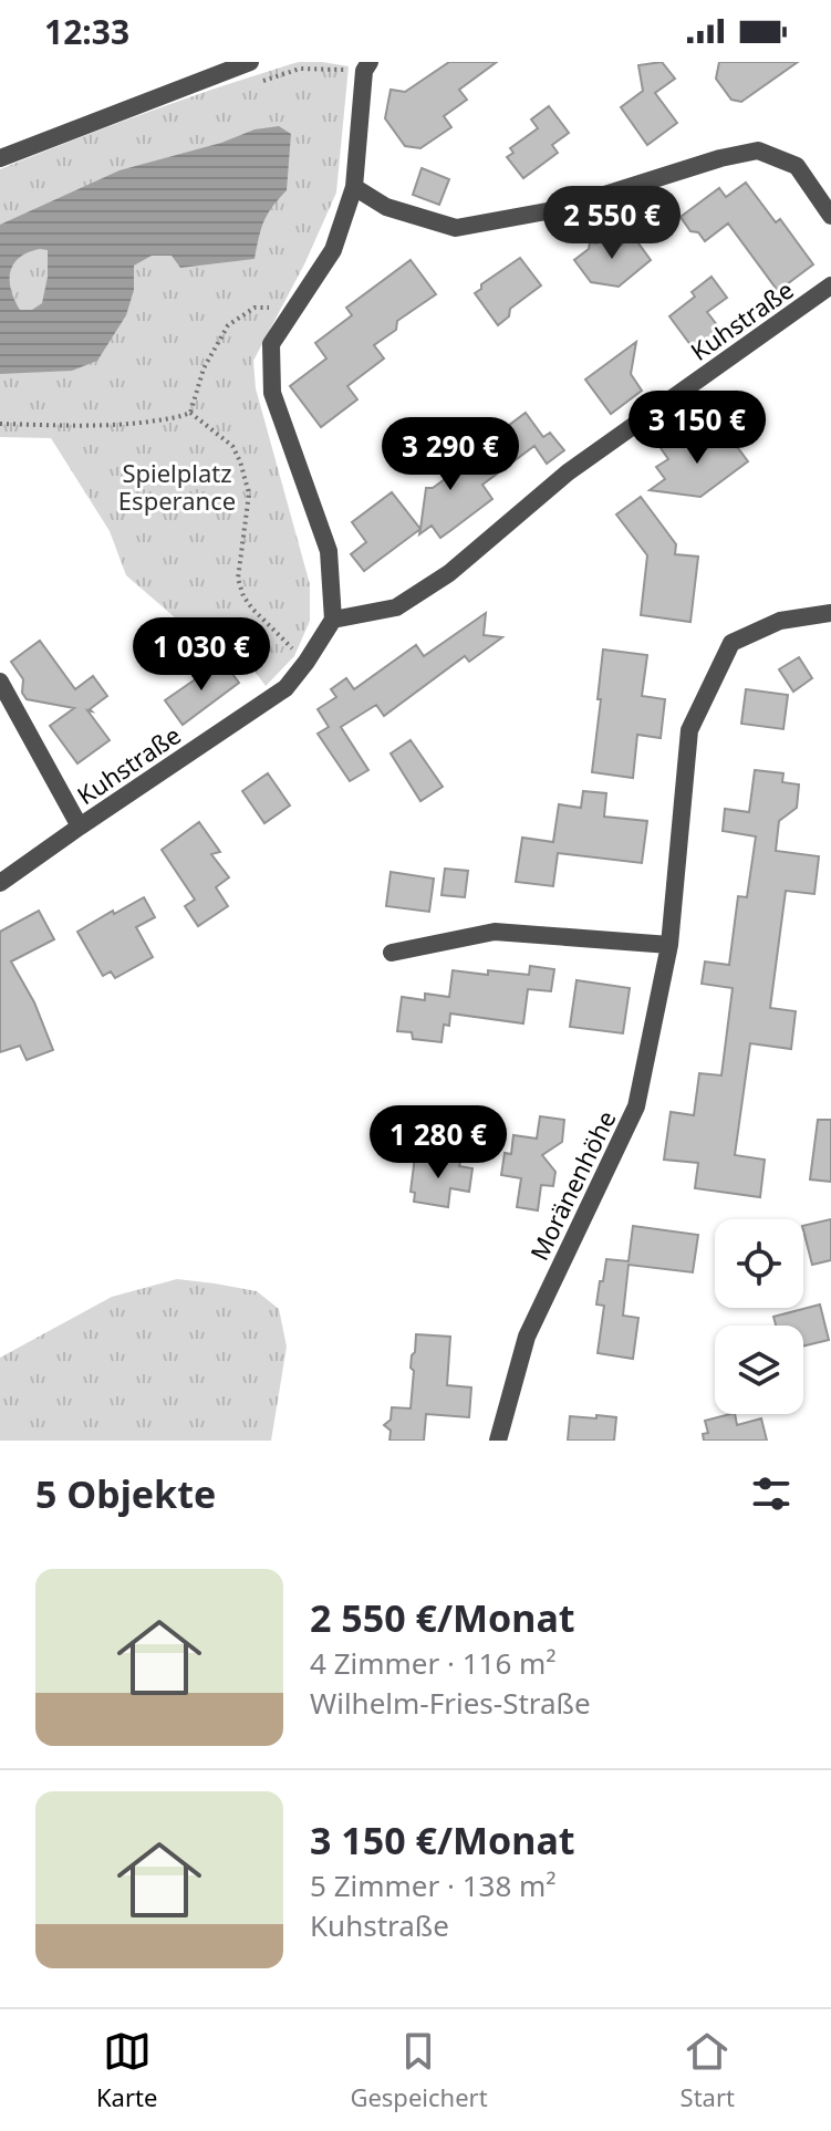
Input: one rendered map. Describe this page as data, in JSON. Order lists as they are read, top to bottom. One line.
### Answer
{"streets":{"street":["Kuhstraße","Moränenhöhe"]},"parks":["Spielplatz Esperance"],"page":{"status":"12:33","price":["2 550 €","3 150 €","3 290 €","1 030 €","1 280 €"],"heading":"5 Objekte","list":[{"name":"2 550 €/Monat","note":"4 Zimmer · 116 m² · Wilhelm-Fries-Straße"},{"name":"3 150 €/Monat","note":"5 Zimmer · 138 m² · Kuhstraße"}],"tabs":["Karte","Gespeichert","Start"]}}
